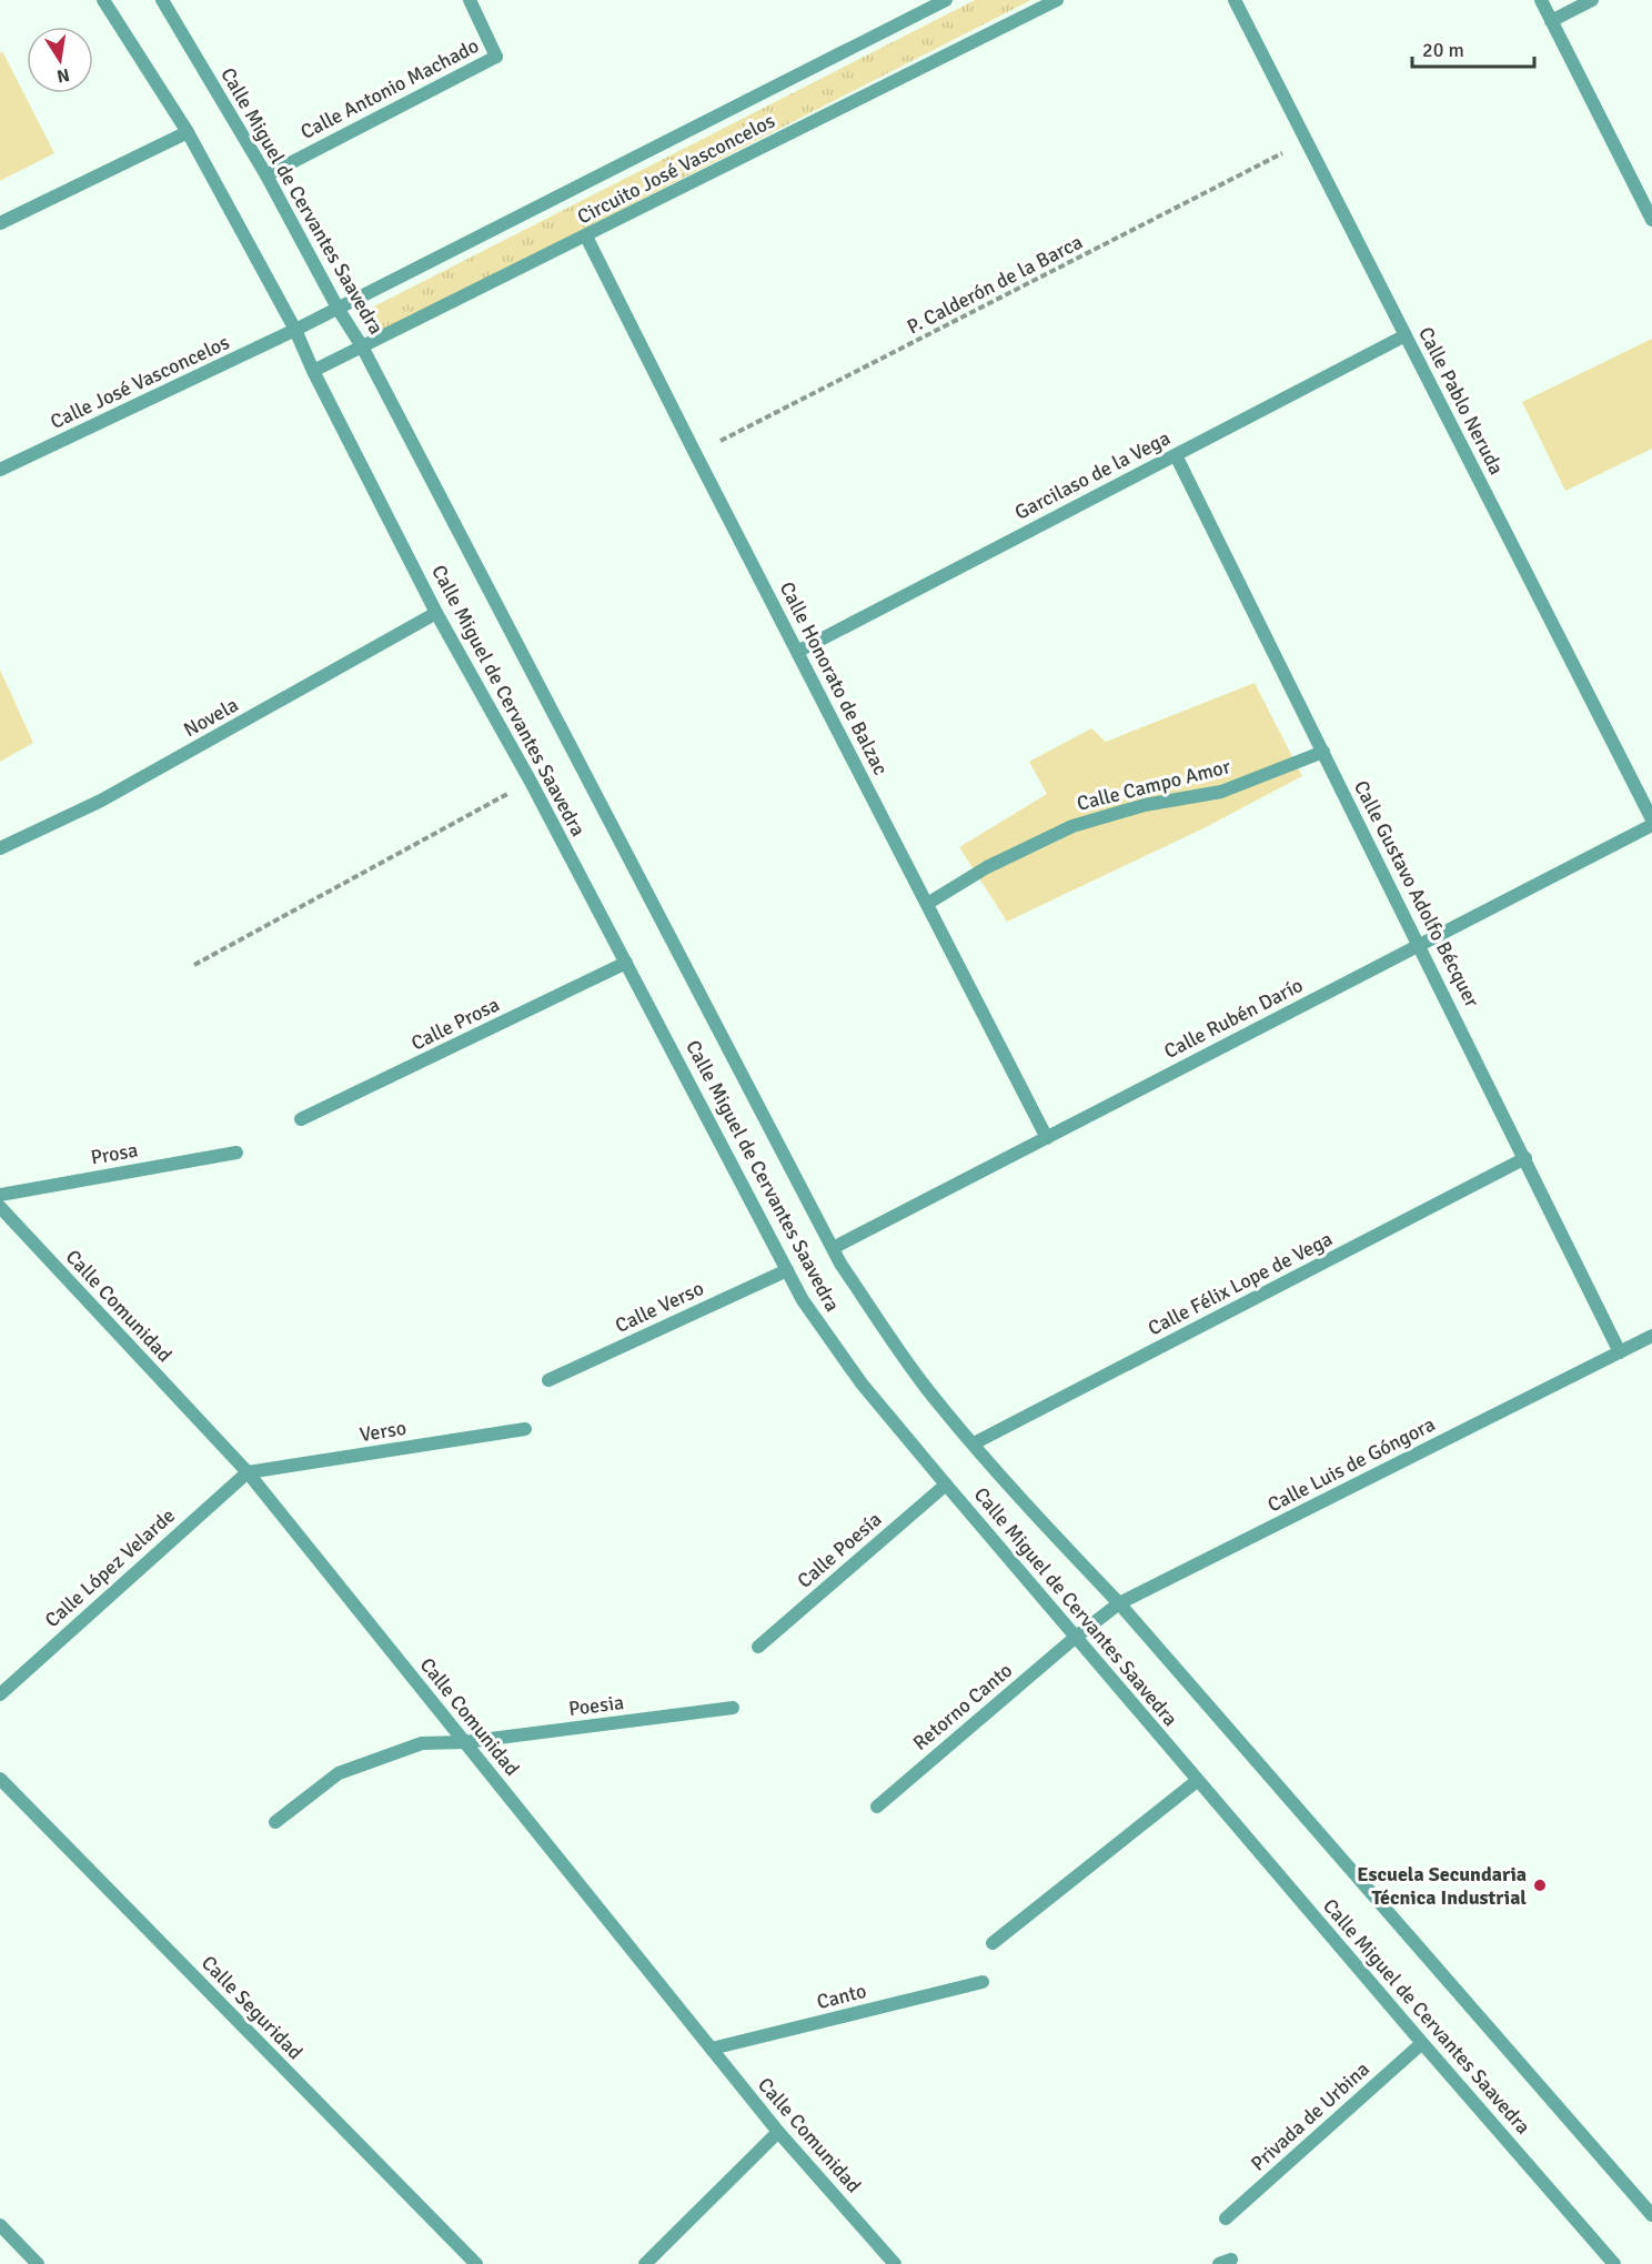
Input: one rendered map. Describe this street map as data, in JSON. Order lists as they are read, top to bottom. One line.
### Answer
{"streets":{"street":["Calle Antonio Machado","Circuito José Vasconcelos","Calle Miguel de Cervantes Saavedra","Calle José Vasconcelos","Calle Pablo Neruda","Garcilaso de la Vega","Calle Honorato de Balzac","Novela","Calle Campo Amor","Calle Gustavo Adolfo Bécquer","Calle Rubén Darío","Calle Prosa","Prosa","Calle Félix Lope de Vega","Calle Comunidad","Calle Verso","Verso","Calle Luis de Góngora","Calle Poesía","Calle López Velarde","Poesia","Retorno Canto","Canto","Calle Seguridad","Privada de Urbina"],"path":["P. Calderón de la Barca"]},"crossings":[["Calle Antonio Machado","Calle Miguel de Cervantes Saavedra"],["Circuito José Vasconcelos","Calle Miguel de Cervantes Saavedra"],["Circuito José Vasconcelos","Calle José Vasconcelos"],["Circuito José Vasconcelos","Calle Honorato de Balzac"],["Calle Miguel de Cervantes Saavedra","Calle José Vasconcelos"],["Calle Miguel de Cervantes Saavedra","Novela"],["Calle Miguel de Cervantes Saavedra","Calle Rubén Darío"],["Calle Miguel de Cervantes Saavedra","Calle Prosa"],["Calle Miguel de Cervantes Saavedra","Calle Félix Lope de Vega"],["Calle Miguel de Cervantes Saavedra","Calle Verso"],["Calle Miguel de Cervantes Saavedra","Calle Luis de Góngora"],["Calle Miguel de Cervantes Saavedra","Calle Poesía"],["Calle Miguel de Cervantes Saavedra","Retorno Canto"],["Calle Miguel de Cervantes Saavedra","Privada de Urbina"],["P. Calderón de la Barca","Calle Pablo Neruda"],["P. Calderón de la Barca","Calle Honorato de Balzac"],["Calle Pablo Neruda","Garcilaso de la Vega"],["Calle Pablo Neruda","Calle Rubén Darío"],["Garcilaso de la Vega","Calle Honorato de Balzac"],["Garcilaso de la Vega","Calle Gustavo Adolfo Bécquer"],["Calle Honorato de Balzac","Calle Campo Amor"],["Calle Honorato de Balzac","Calle Rubén Darío"],["Calle Campo Amor","Calle Gustavo Adolfo Bécquer"],["Calle Gustavo Adolfo Bécquer","Calle Rubén Darío"],["Calle Gustavo Adolfo Bécquer","Calle Félix Lope de Vega"],["Calle Gustavo Adolfo Bécquer","Calle Luis de Góngora"],["Calle Comunidad","Verso"],["Calle Comunidad","Calle López Velarde"],["Calle Comunidad","Poesia"],["Calle Comunidad","Canto"],["Verso","Calle López Velarde"],["Calle Luis de Góngora","Retorno Canto"]],"places":["Escuela Secundaria Técnica Industrial"],"scale_bar":"20 m","north":"bottom"}
